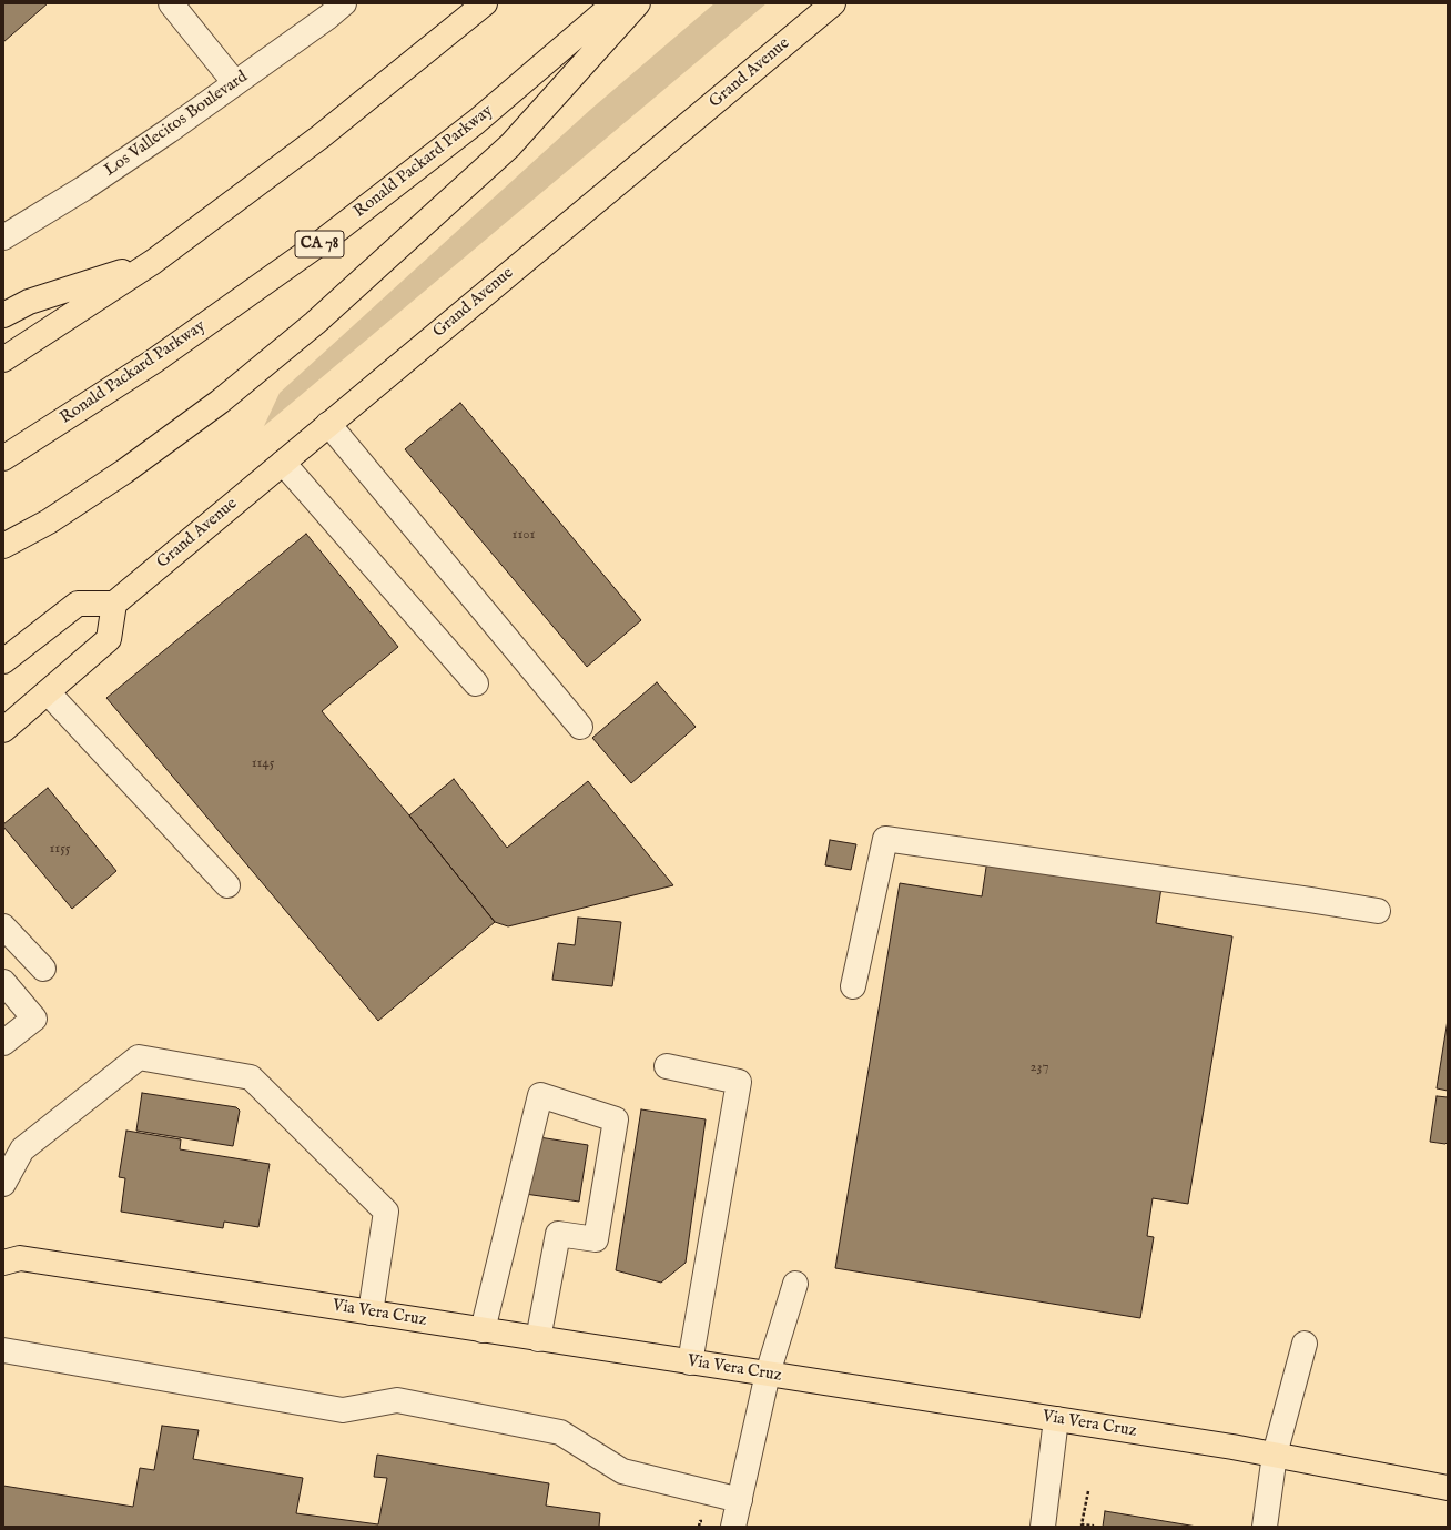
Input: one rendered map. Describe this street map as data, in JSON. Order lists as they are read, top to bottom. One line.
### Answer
{"streets":{"main road":["Grand Avenue","Ronald Packard Parkway","CA 78","Via Vera Cruz"],"street":["Los Vallecitos Boulevard"]},"house_numbers":["1101","1145","1155","237"]}
